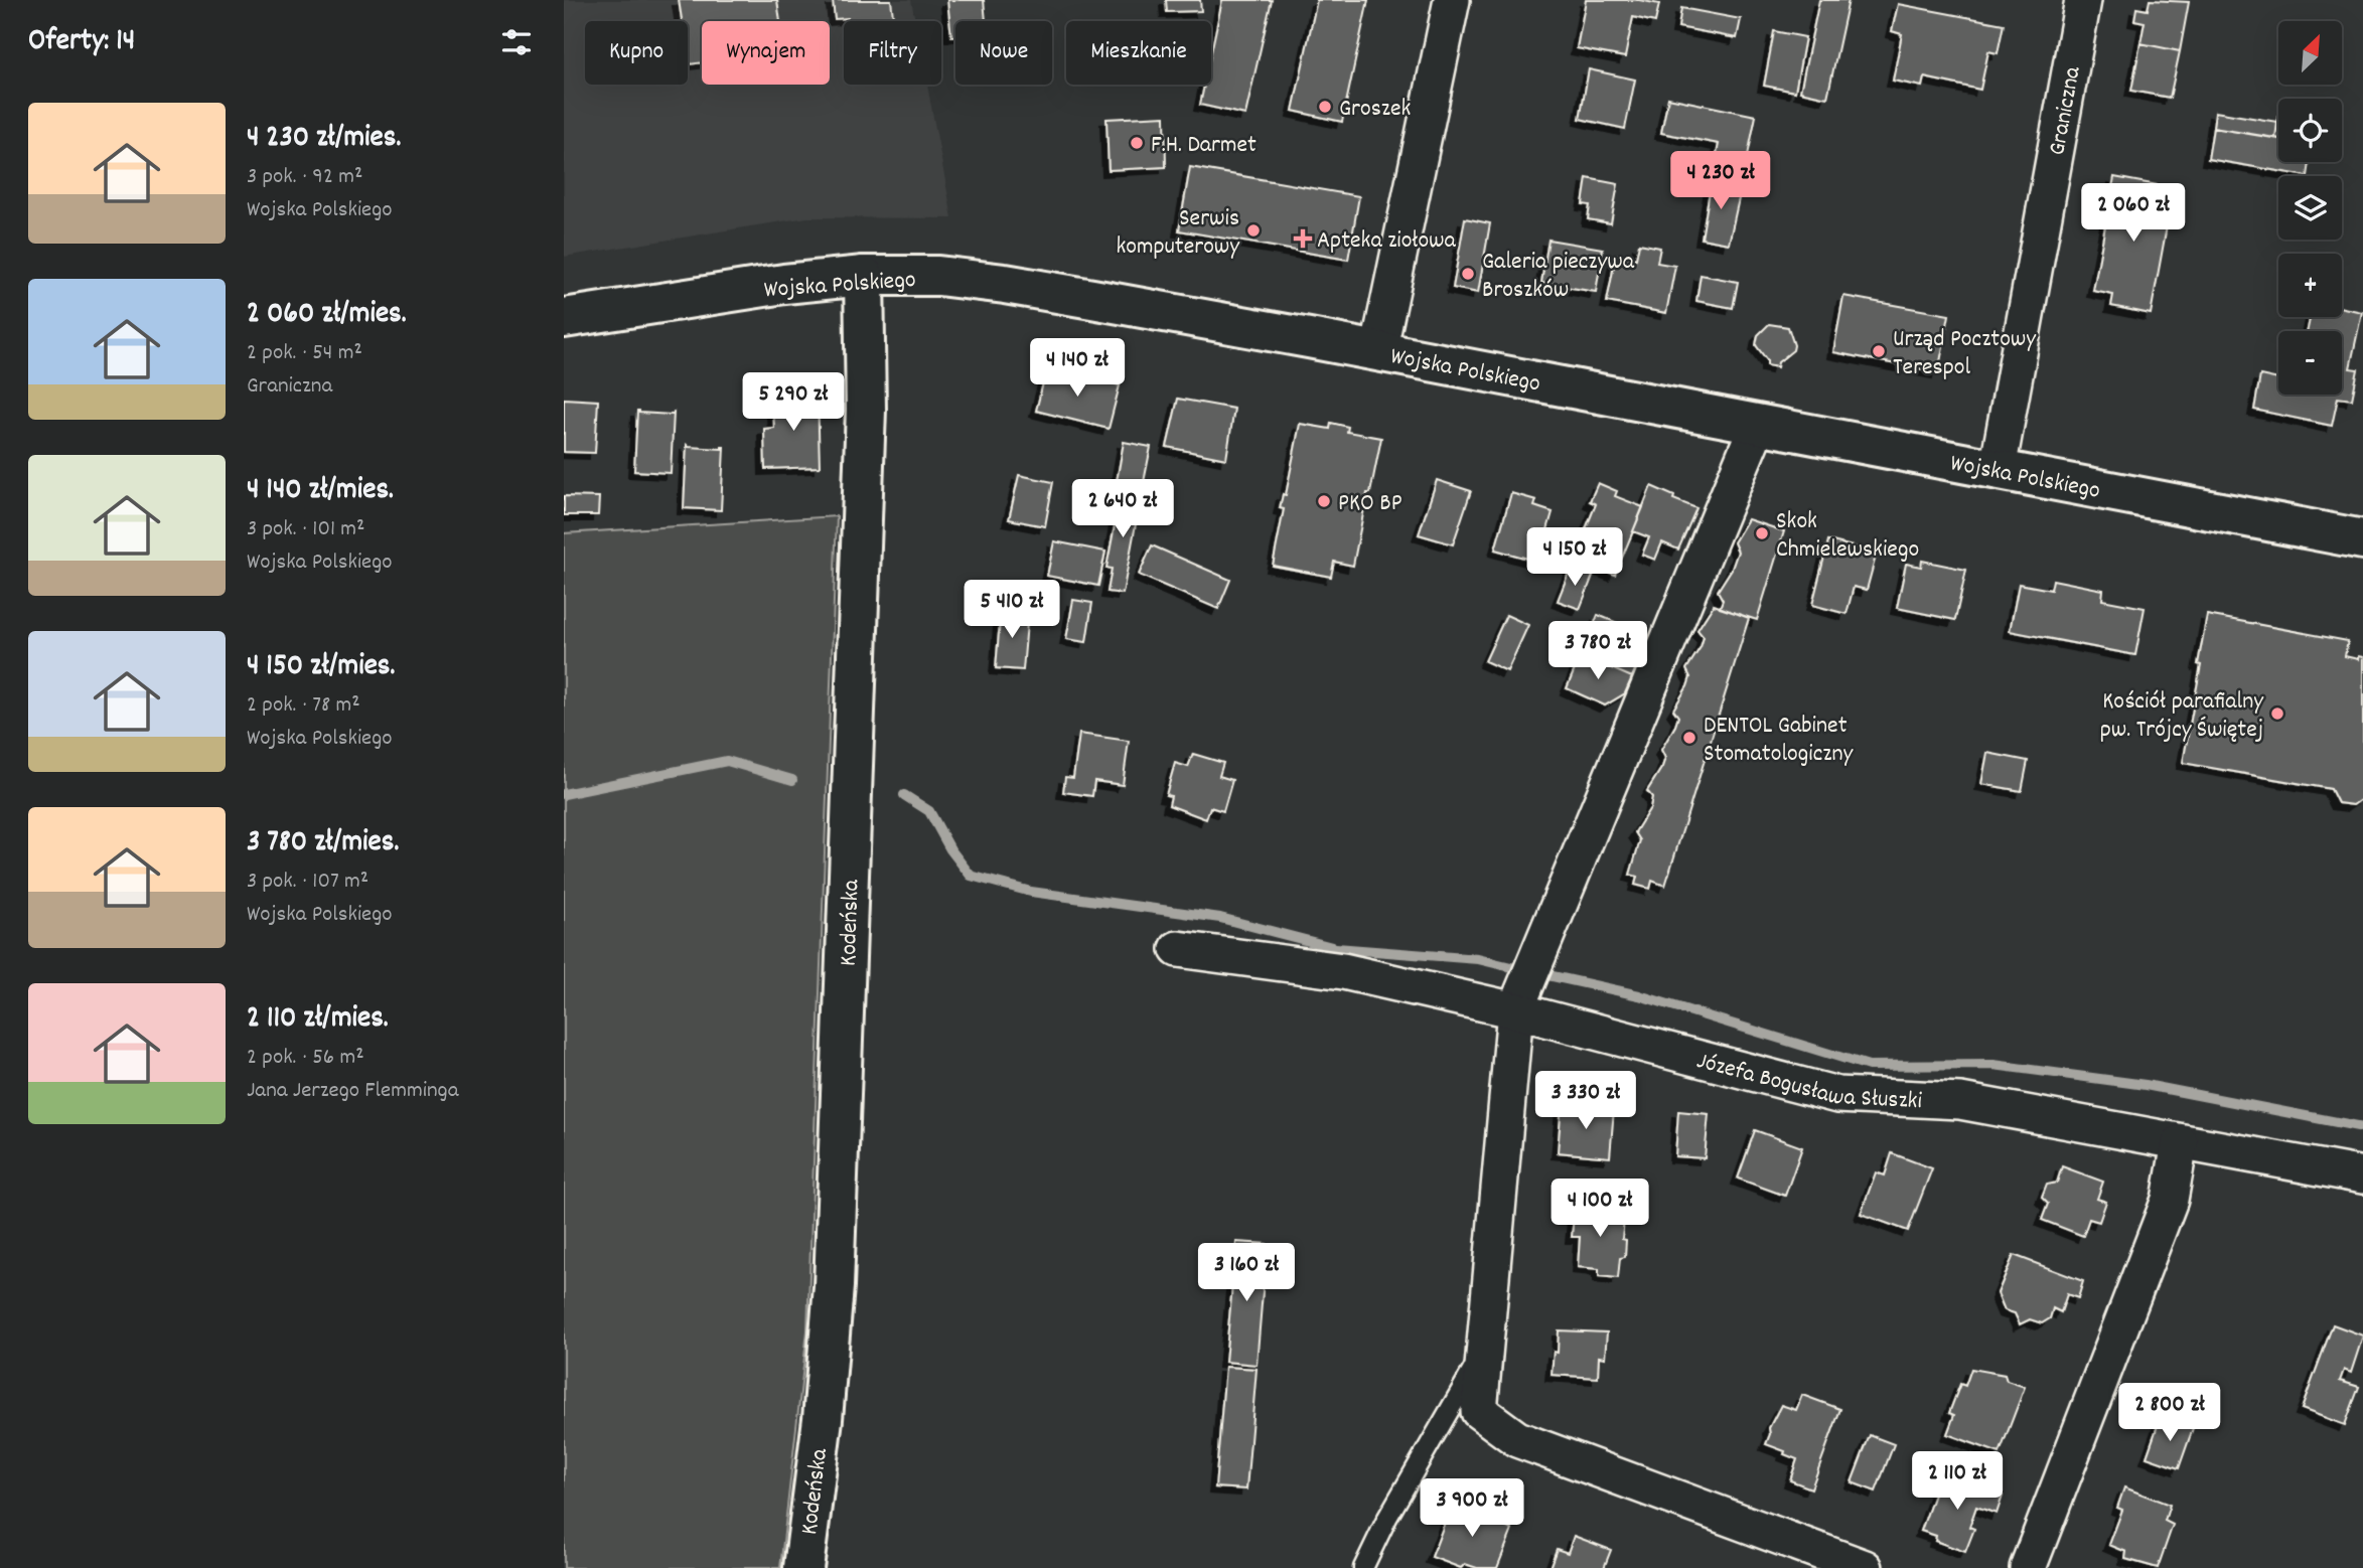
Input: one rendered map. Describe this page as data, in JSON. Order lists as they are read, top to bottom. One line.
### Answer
{"streets":{"main road":["Wojska Polskiego","Kodeńska"],"street":["Graniczna","Józefa Bogusława Słuszki"]},"crossings":[["Graniczna","Wojska Polskiego"],["Wojska Polskiego","Kodeńska"]],"places":{"other":["Groszek","F.H. Darmet","Serwis komputerowy","Galeria pieczywa Broszków","Urząd Pocztowy Terespol","PKO BP","Skok Chmielewskiego","Kościół parafialny pw. Trójcy Świętej","DENTOL Gabinet Stomatologiczny"],"health":["Apteka ziołowa"]},"north":"top right","page":{"heading":"Oferty: 14","map_buttons":["+","−"],"chip":["Kupno","Wynajem","Filtry","Nowe","Mieszkanie"],"list":[{"name":"4 230 zł/mies.","note":"3 pok. · 92 m² · Wojska Polskiego"},{"name":"2 060 zł/mies.","note":"2 pok. · 54 m² · Graniczna"},{"name":"4 140 zł/mies.","note":"3 pok. · 101 m² · Wojska Polskiego"},{"name":"4 150 zł/mies.","note":"2 pok. · 78 m² · Wojska Polskiego"},{"name":"3 780 zł/mies.","note":"3 pok. · 107 m² · Wojska Polskiego"},{"name":"2 110 zł/mies.","note":"2 pok. · 56 m² · Jana Jerzego Flemminga"}],"price":["4 230 zł","2 060 zł","4 140 zł","5 290 zł","2 640 zł","4 150 zł","5 410 zł","3 780 zł","3 330 zł","4 100 zł","3 160 zł","2 800 zł","2 110 zł","3 900 zł"]}}
